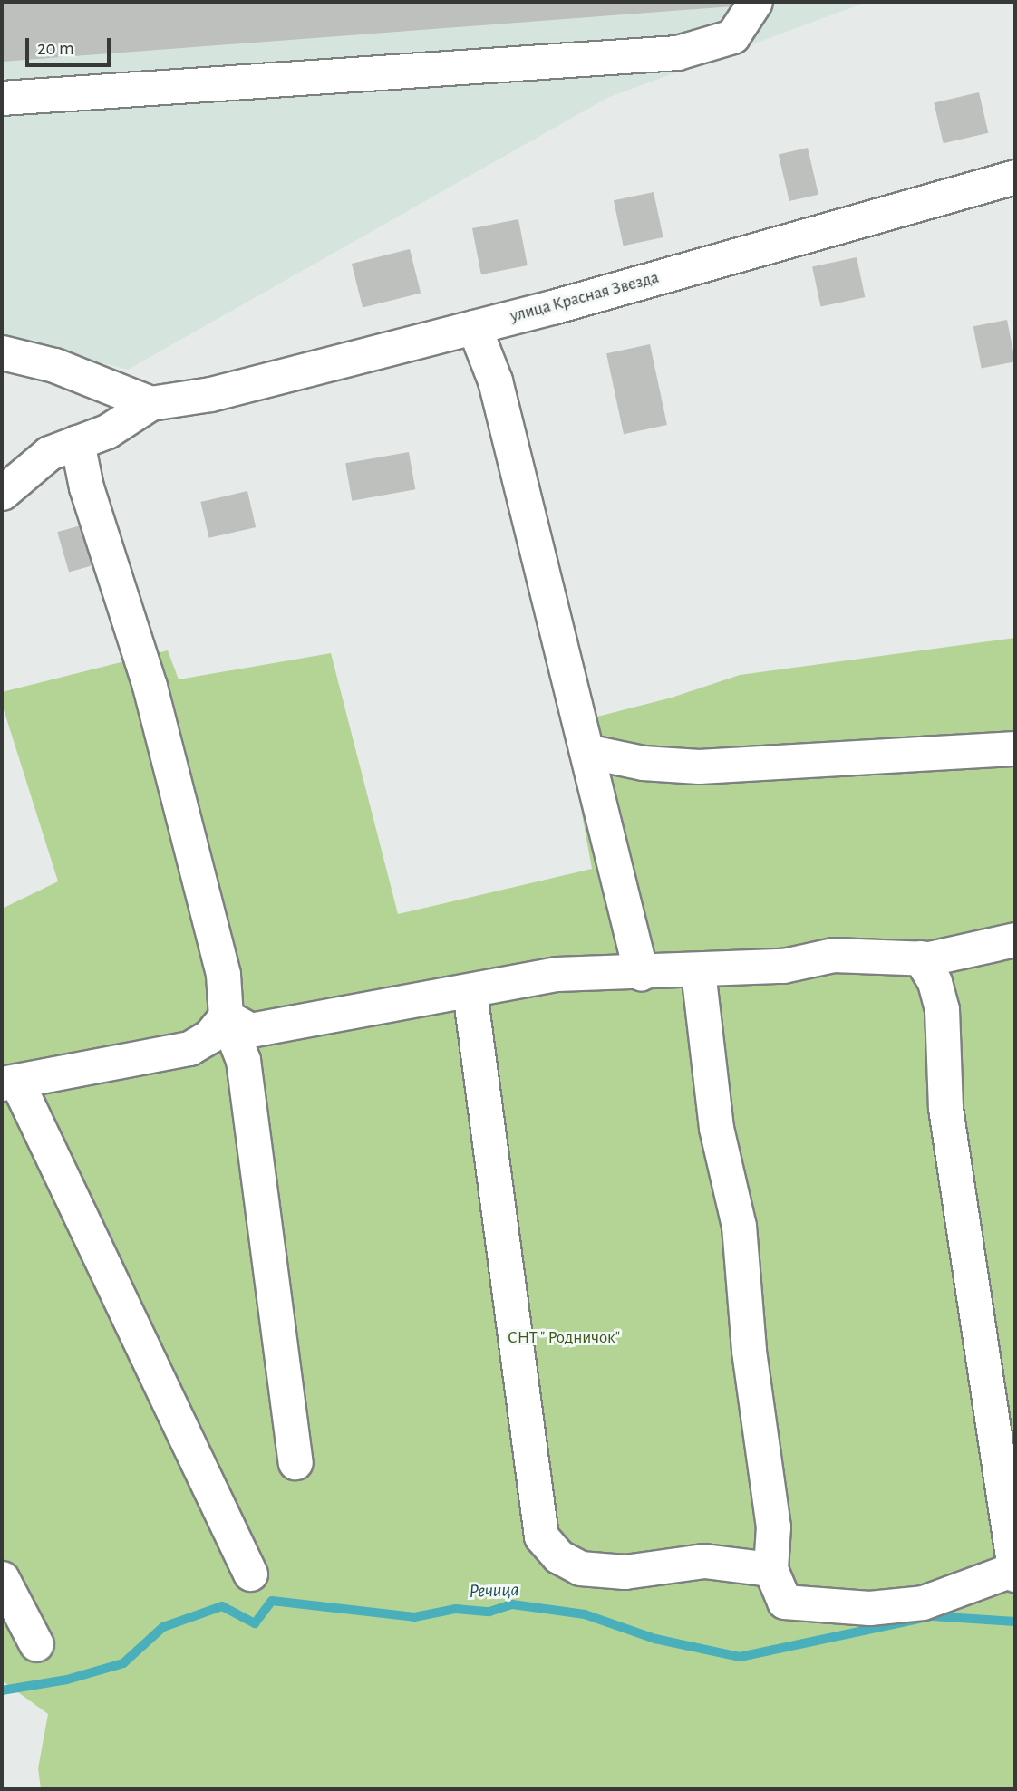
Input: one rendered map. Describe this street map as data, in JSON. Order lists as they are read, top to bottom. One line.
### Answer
{"streets":{"street":["улица Красная Звезда"]},"water":["Речица"],"parks":["СНТ \" Родничок\""],"scale_bar":"20 m"}
